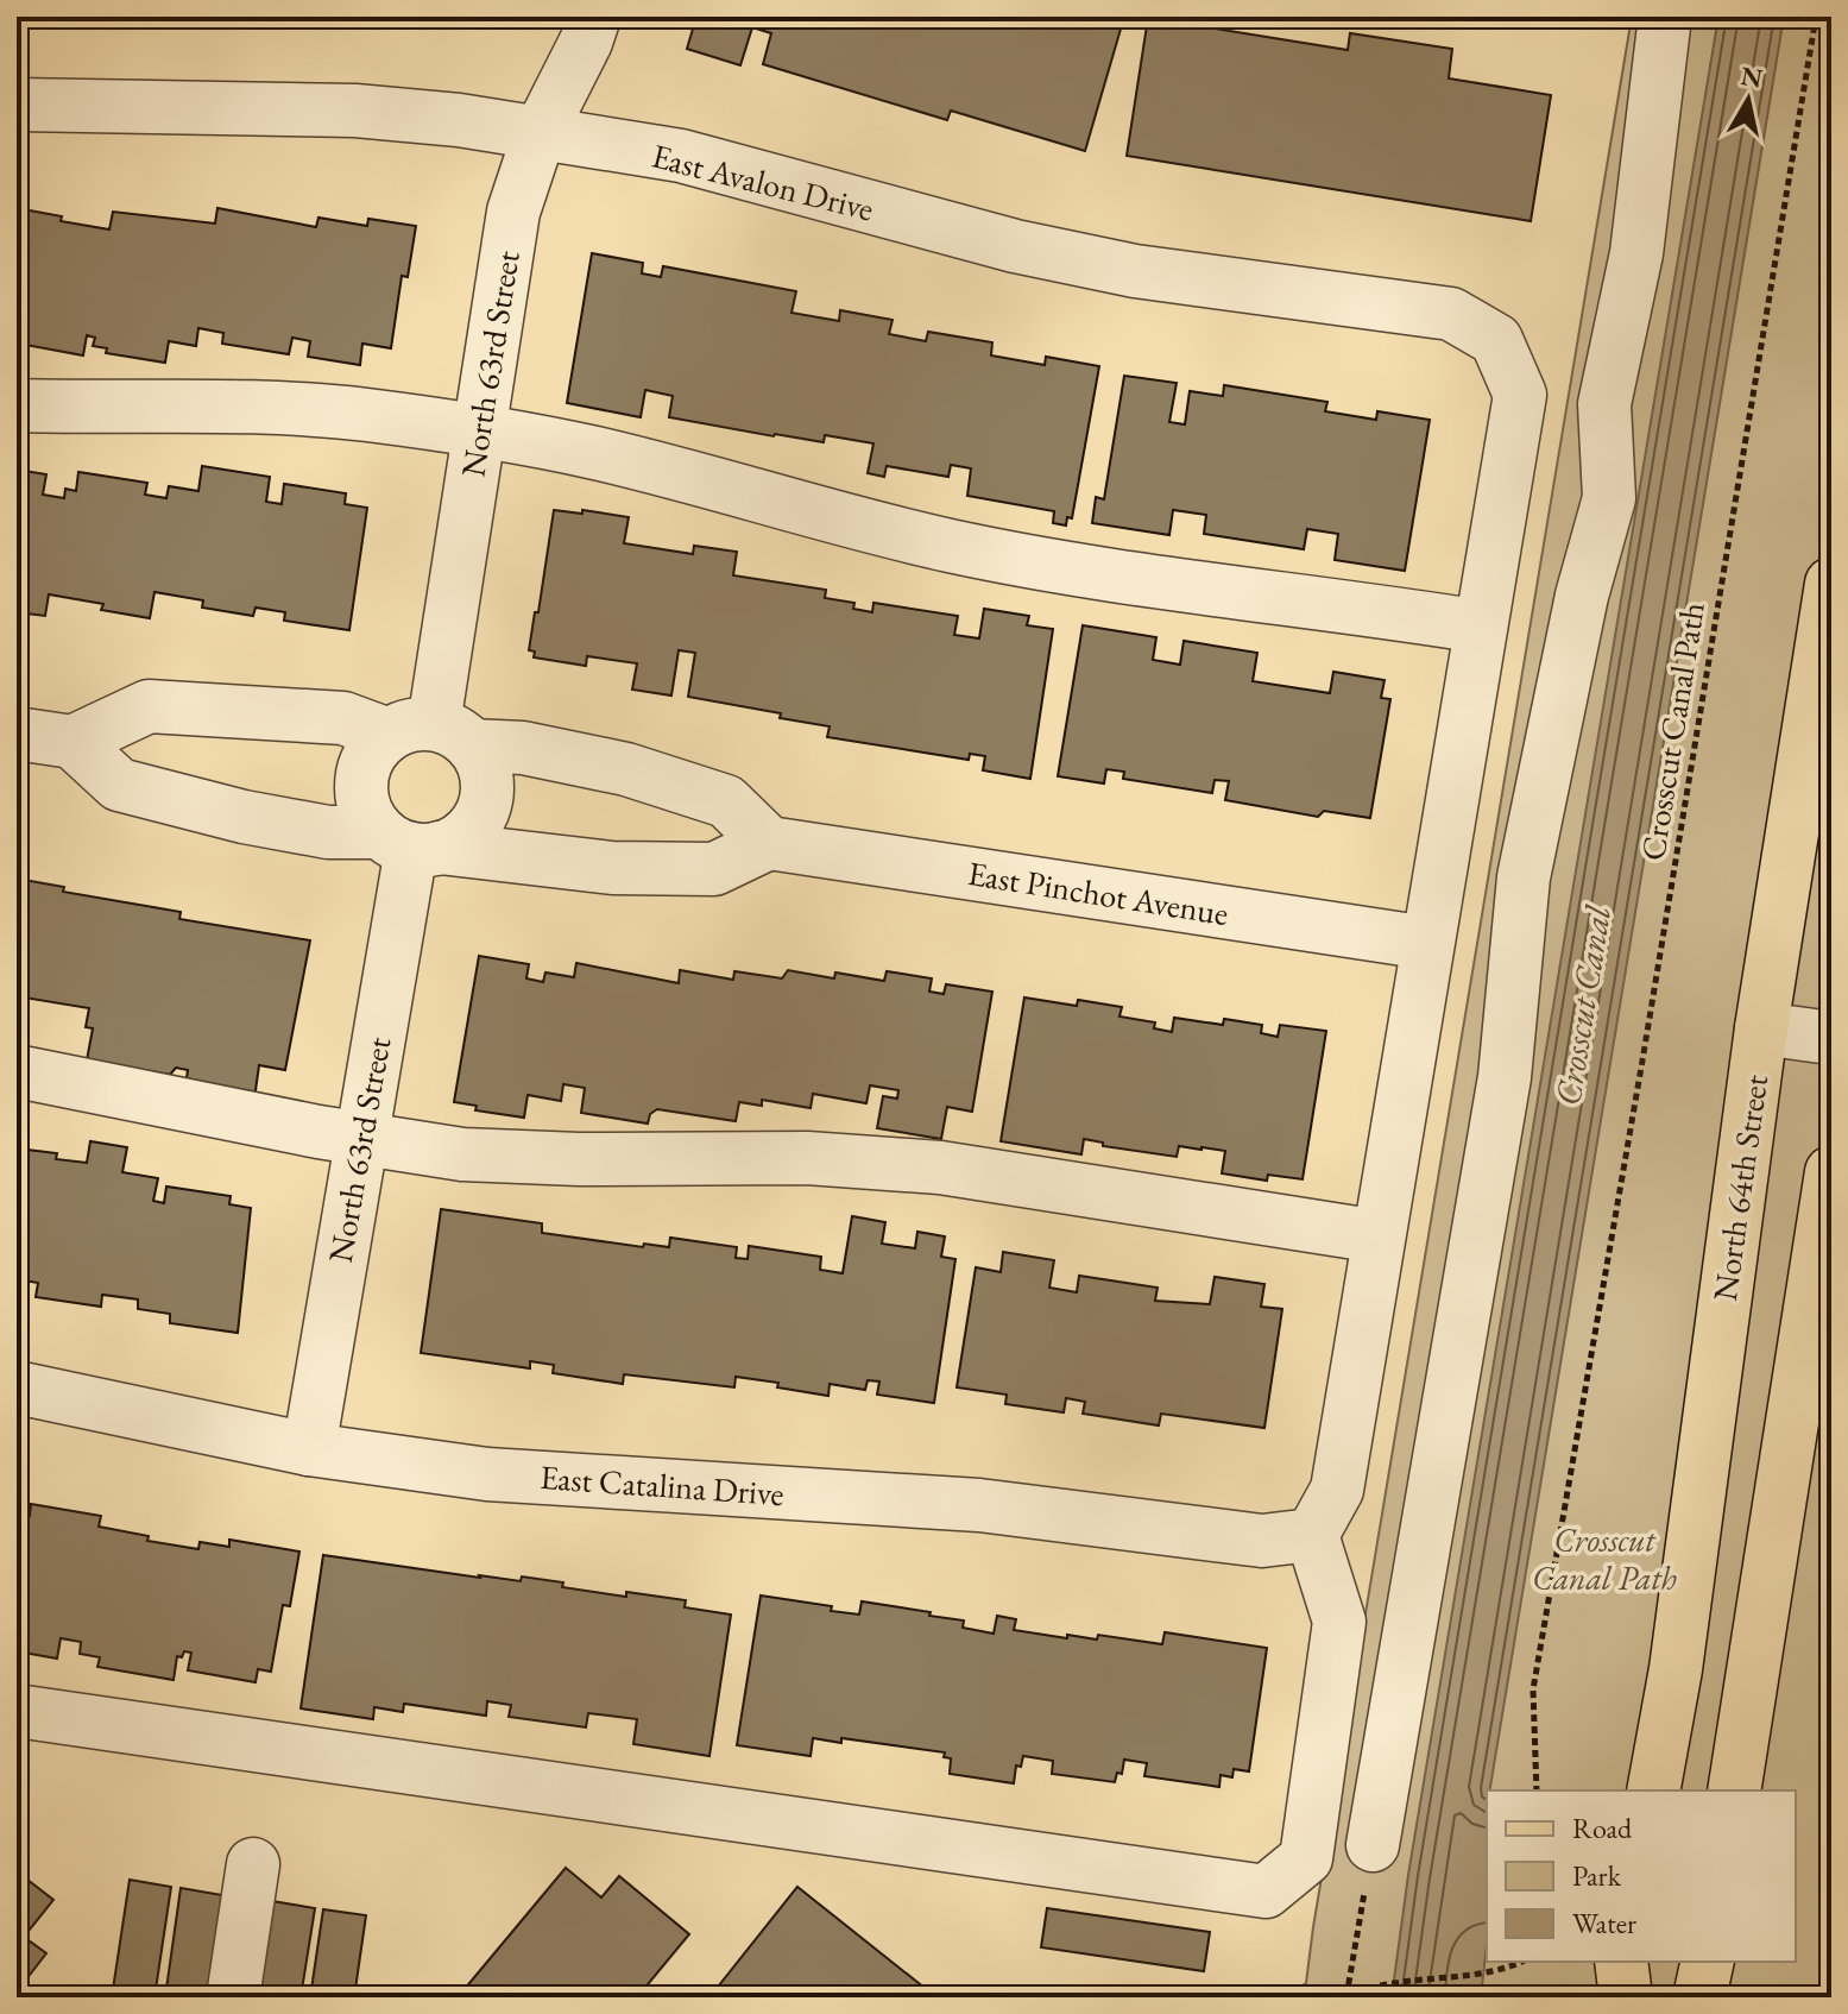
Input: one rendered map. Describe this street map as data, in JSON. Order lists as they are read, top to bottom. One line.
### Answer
{"streets":{"main road":["North 64th Street"],"street":["East Avalon Drive","North 63rd Street","East Pinchot Avenue","East Catalina Drive"],"path":["Crosscut Canal Path"]},"crossings":[["East Avalon Drive","North 63rd Street"],["North 63rd Street","East Catalina Drive"]],"water":["Crosscut Canal"],"parks":["Crosscut Canal Path"],"legend":["Road","Park","Water"],"north":"top"}
